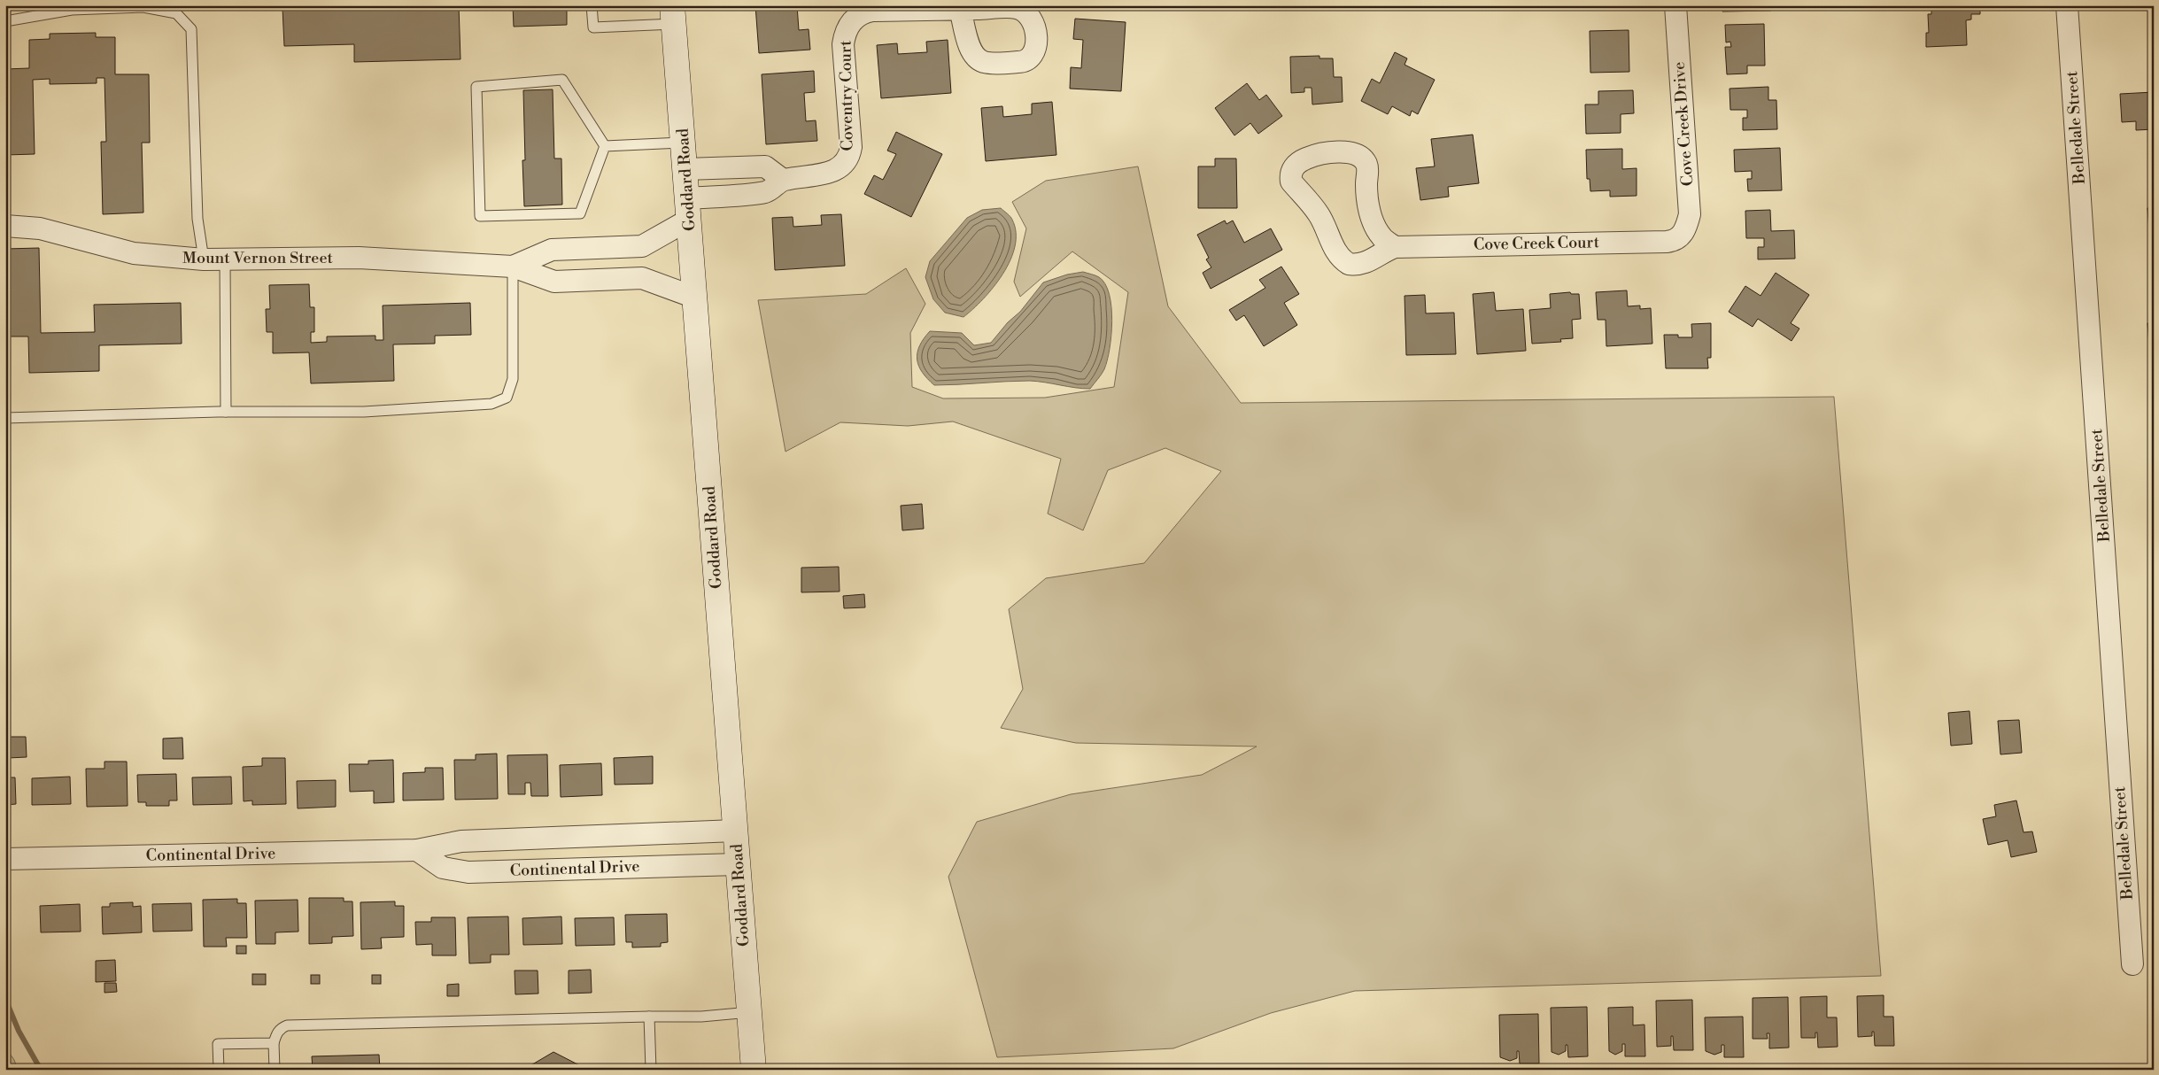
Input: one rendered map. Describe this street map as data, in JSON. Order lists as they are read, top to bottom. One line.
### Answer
{"streets":{"main road":["Goddard Road"],"street":["Coventry Court","Cove Creek Drive","Belledale Street","Cove Creek Court","Mount Vernon Street","Continental Drive"]},"crossings":[["Coventry Court","Goddard Road"],["Coventry Court","Mount Vernon Street"],["Cove Creek Drive","Cove Creek Court"],["Goddard Road","Mount Vernon Street"],["Goddard Road","Continental Drive"]]}
